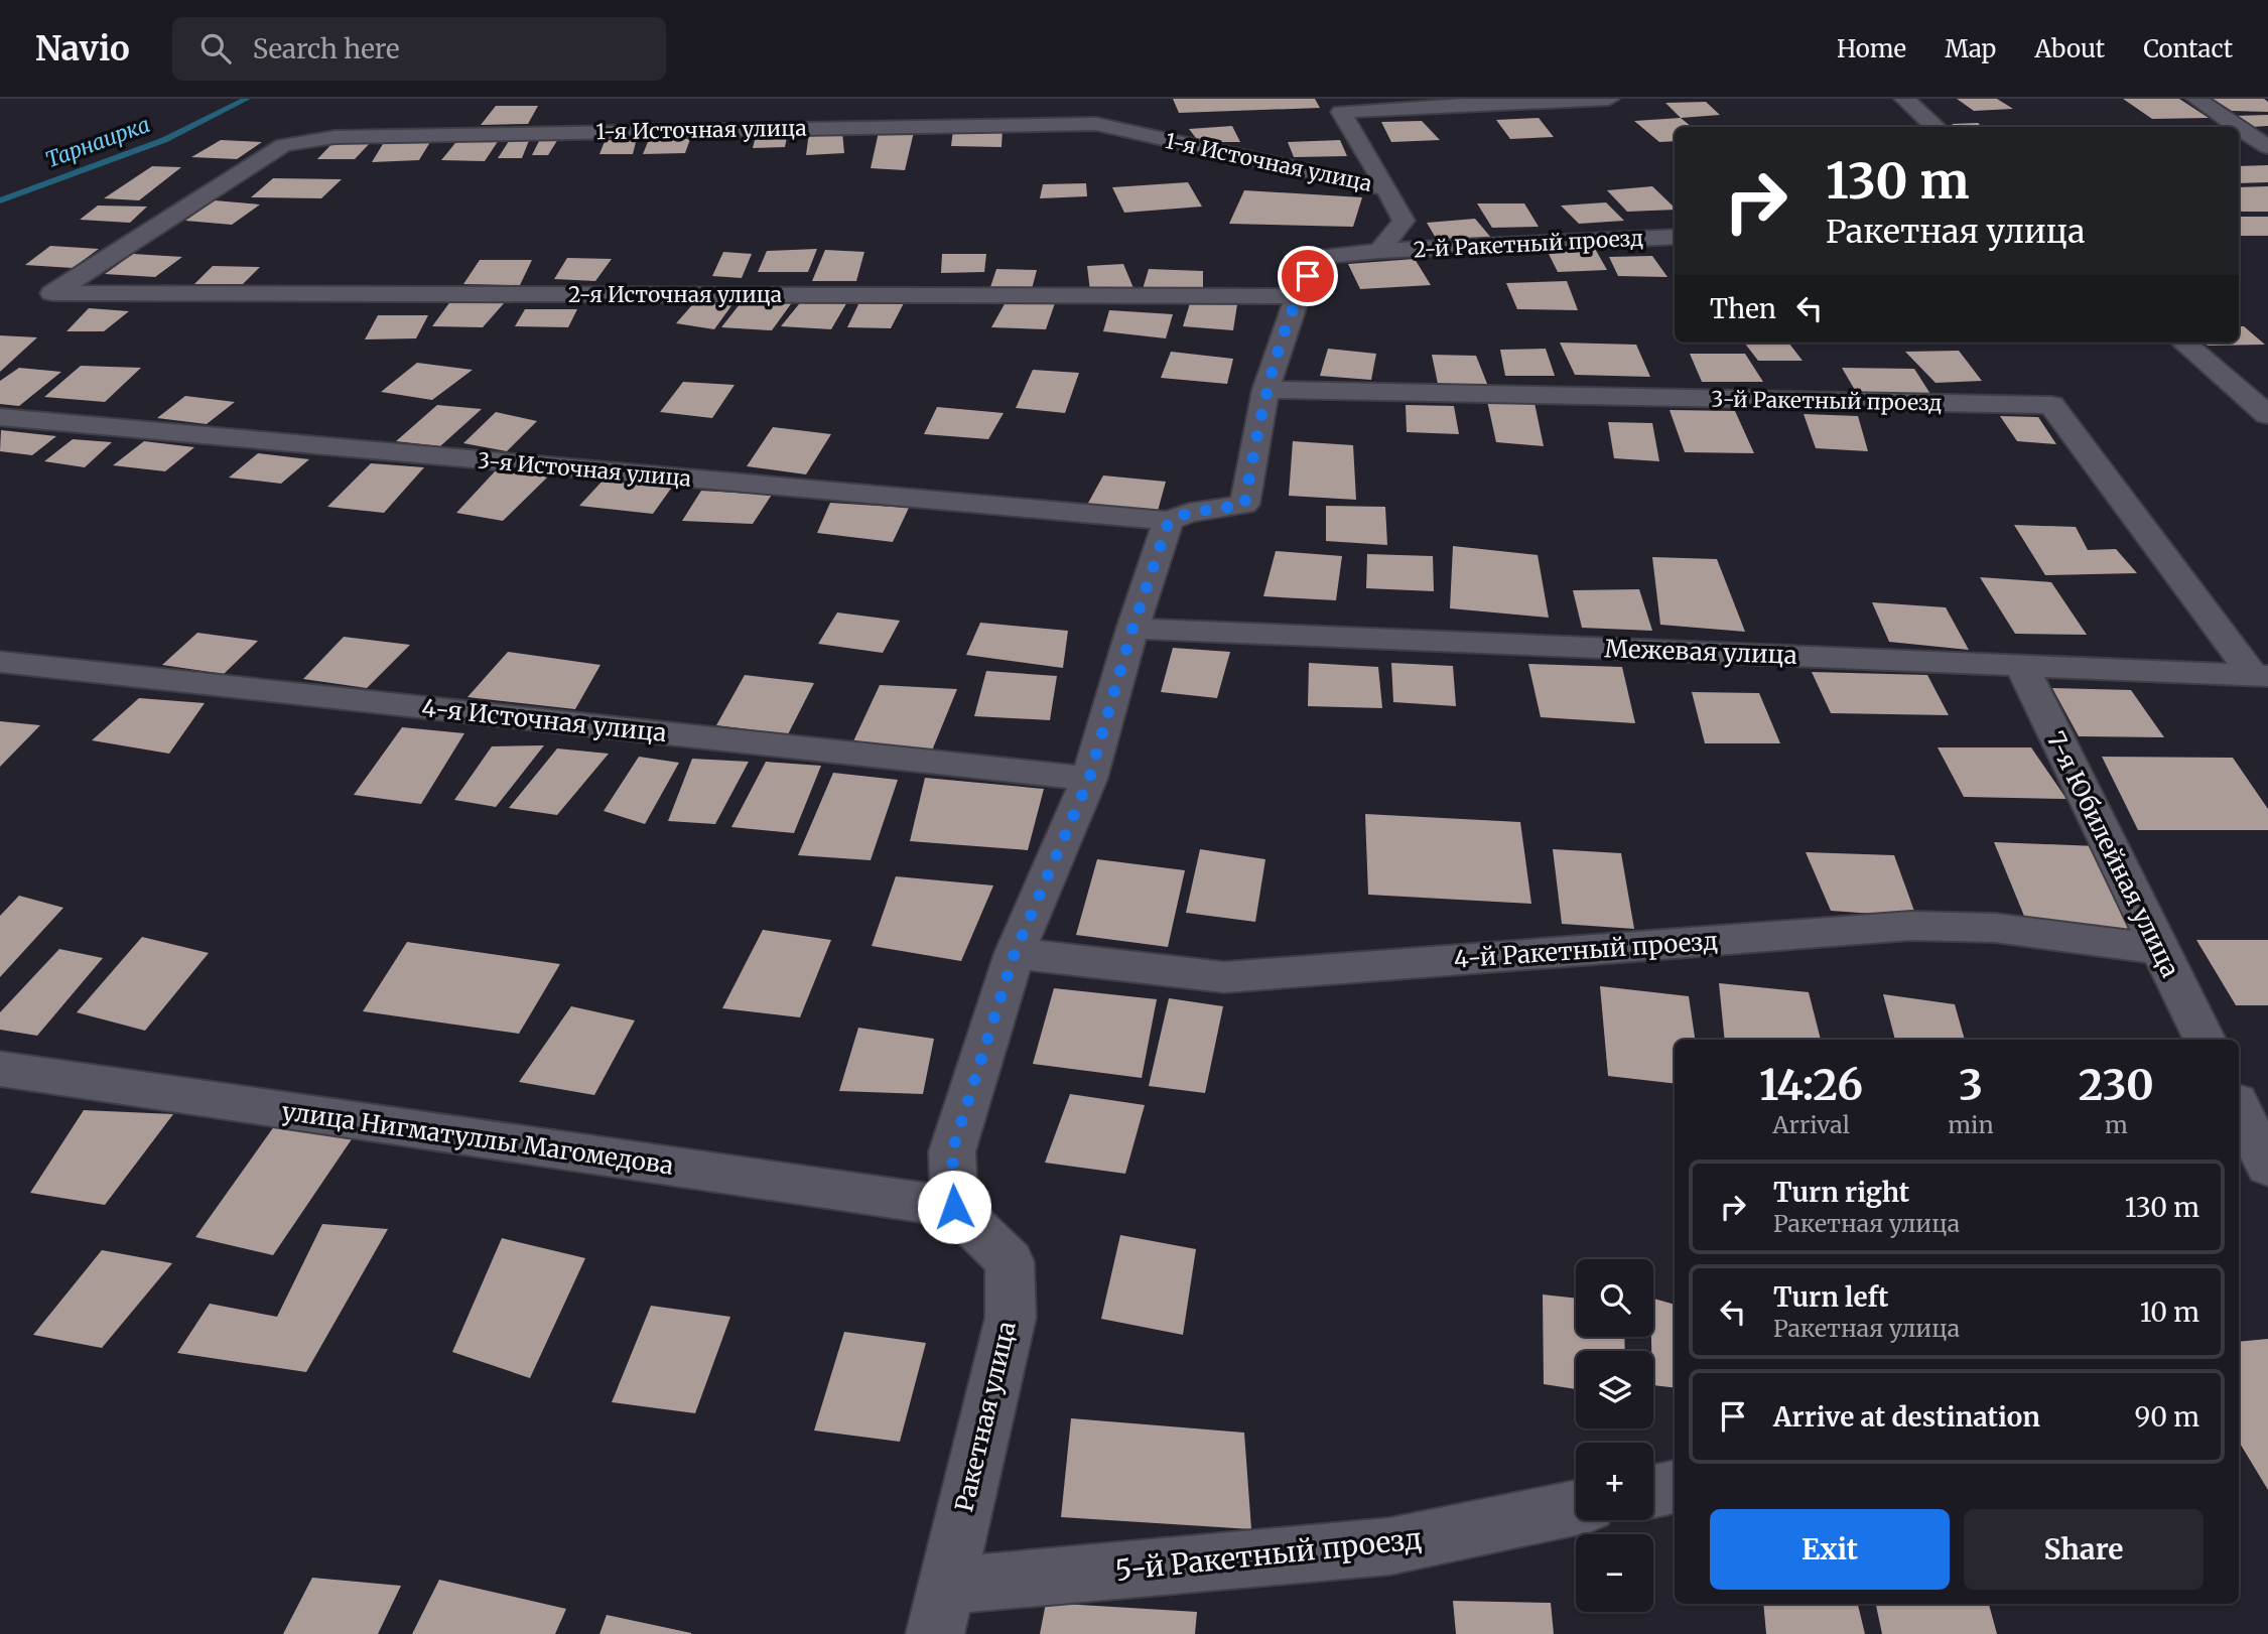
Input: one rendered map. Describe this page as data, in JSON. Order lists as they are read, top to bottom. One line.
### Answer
{"streets":{"street":["1-я Источная улица","2-й Ракетный проезд","2-я Источная улица","3-й Ракетный проезд","3-я Источная улица","Межевая улица","4-я Источная улица","7-я Юбилейная улица","4-й Ракетный проезд","улица Нигматуллы Магомедова","Ракетная улица","5-й Ракетный проезд"]},"crossings":[["1-я Источная улица","2-я Источная улица"],["3-й Ракетный проезд","Межевая улица"],["Межевая улица","7-я Юбилейная улица"],["7-я Юбилейная улица","4-й Ракетный проезд"],["улица Нигматуллы Магомедова","Ракетная улица"],["Ракетная улица","5-й Ракетный проезд"]],"water":["Тарнаирка"],"page":{"header":"Navio","search":"Search here","nav":["Home","Map","About","Contact"],"turn":["130 m","Ракетная улица"],"then":"Then","eta":["14:26","Arrival","3","min","230","m"],"list":[{"name":"Turn right","note":"Ракетная улица","value":"130 m"},{"name":"Turn left","note":"Ракетная улица","value":"10 m"},{"name":"Arrive at destination","value":"90 m"}],"map_buttons":["+","−"],"buttons":["Exit","Share"]}}
